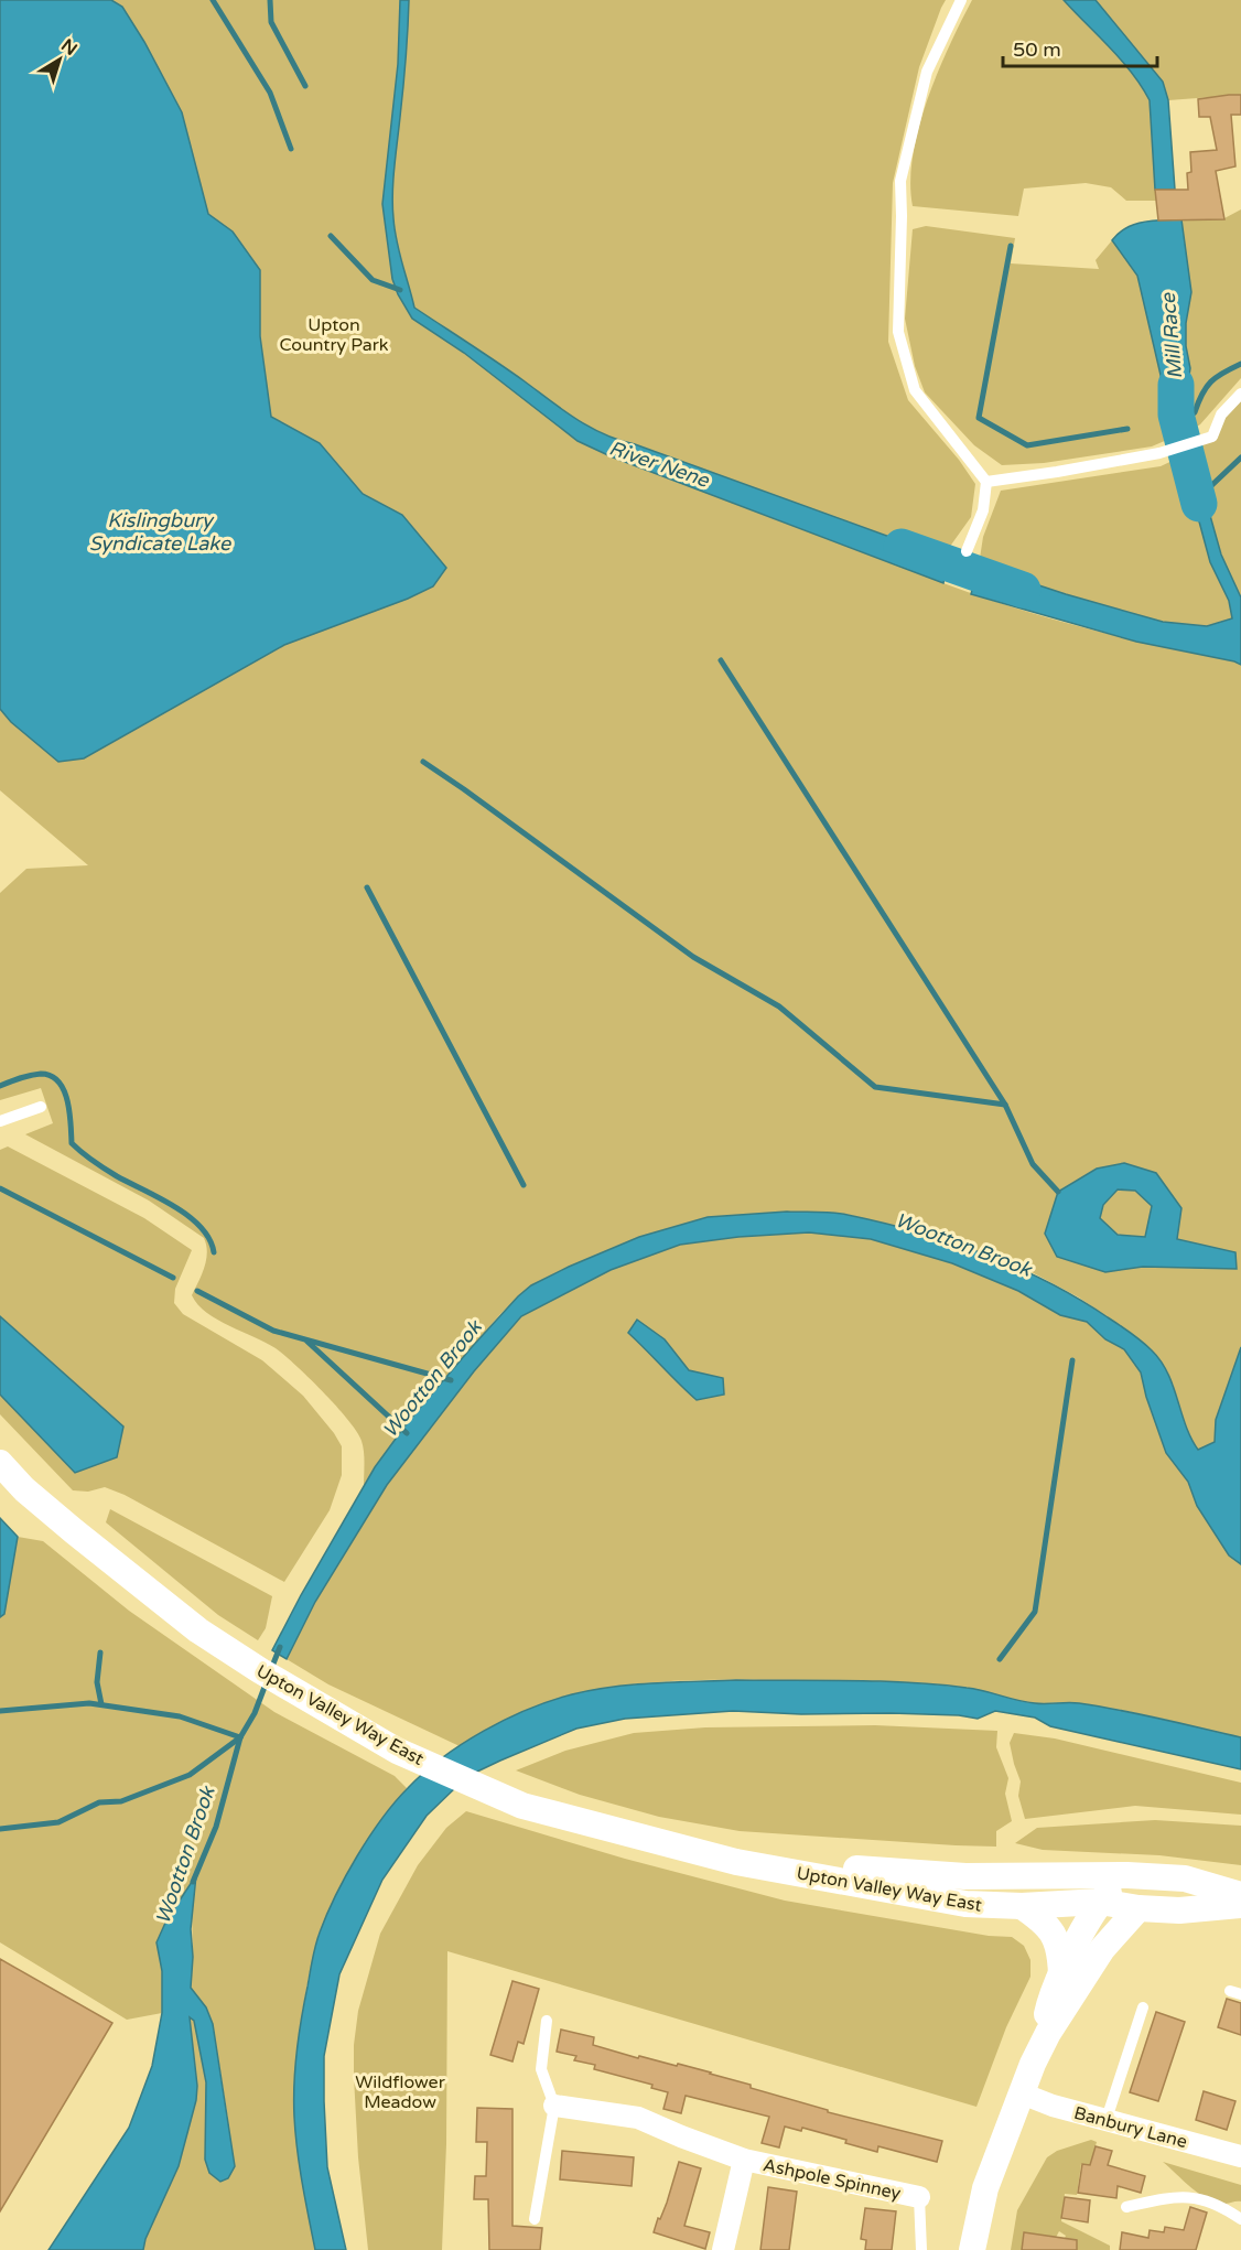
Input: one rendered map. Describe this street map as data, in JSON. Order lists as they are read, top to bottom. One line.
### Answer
{"streets":{"street":["Upton Valley Way East","Banbury Lane","Ashpole Spinney"]},"water":["Mill Race","River Nene","Kislingbury Syndicate Lake","Wootton Brook"],"parks":["Upton Country Park","Wildflower Meadow"],"scale_bar":"50 m","north":"top right"}
